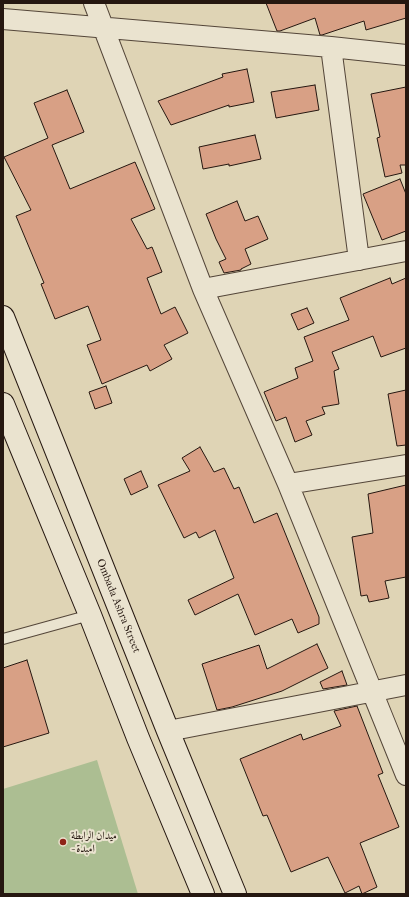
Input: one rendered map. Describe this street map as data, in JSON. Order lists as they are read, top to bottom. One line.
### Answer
{"streets":{"main road":["Ombada Ashra Street"]},"places":["ميدان الرابطة - امبدة"]}
